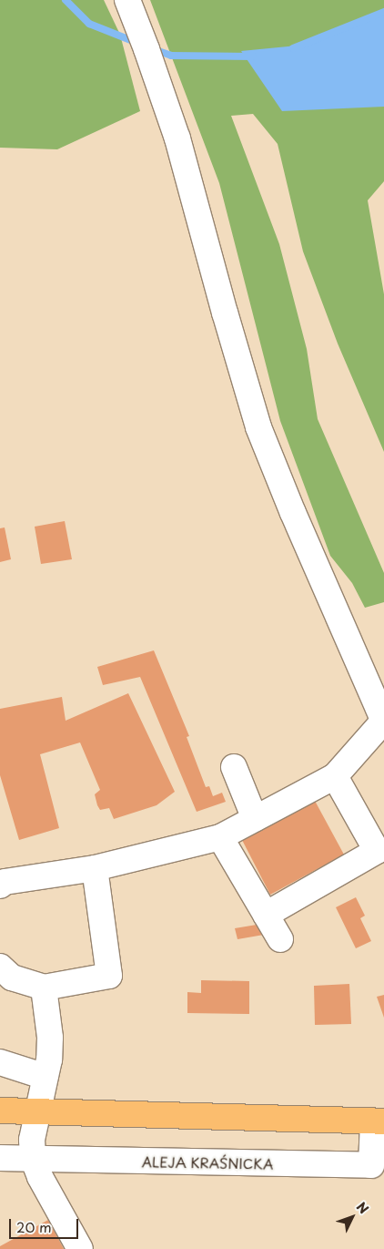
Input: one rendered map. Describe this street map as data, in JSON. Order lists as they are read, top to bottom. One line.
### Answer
{"streets":{"main road":["ALEJA KRAŚNICKA"]},"scale_bar":"20 m","north":"top right"}
